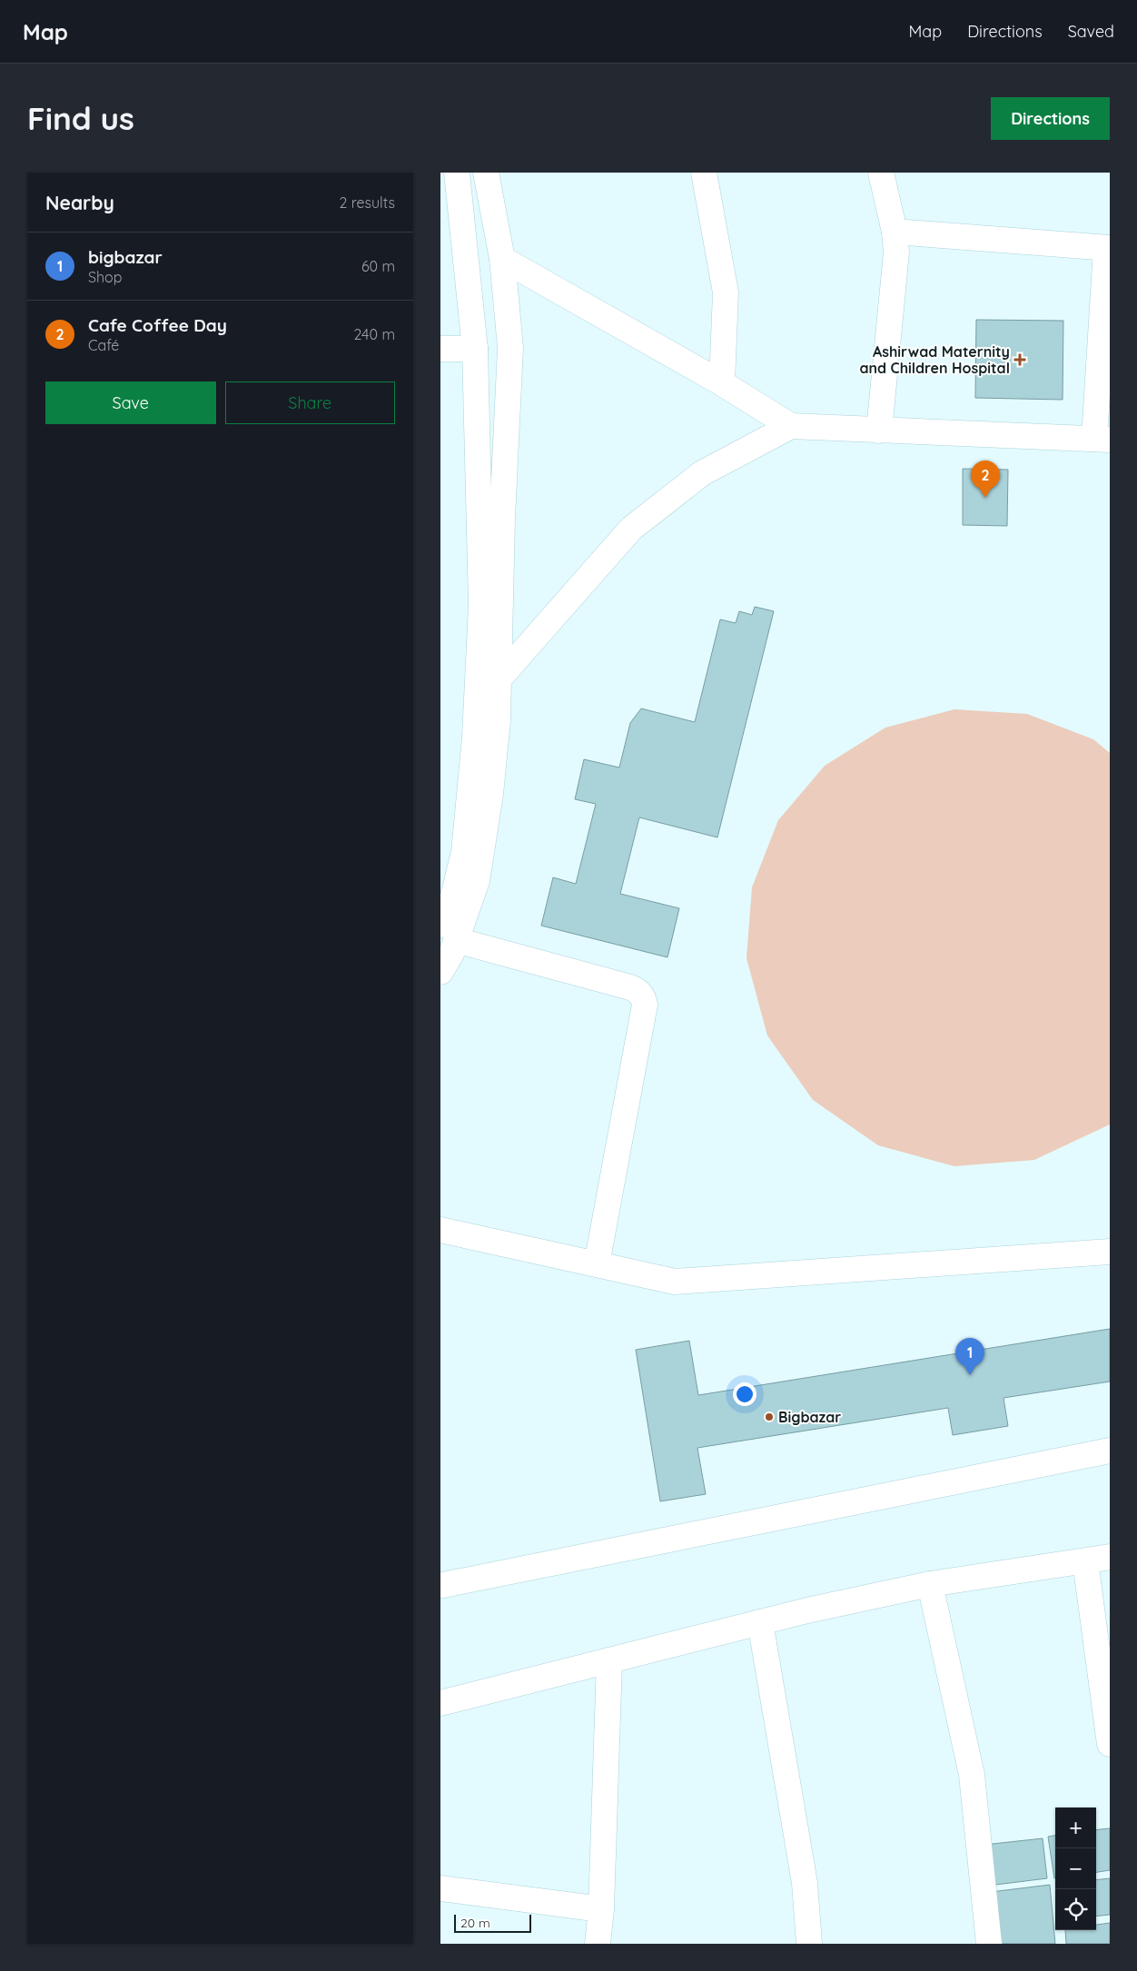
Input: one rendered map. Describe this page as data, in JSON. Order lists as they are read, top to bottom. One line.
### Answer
{"places":{"health":["Ashirwad Maternity and Children Hospital"],"other":["Bigbazar"]},"scale_bar":"20 m","page":{"header":"Map","nav":["Map","Directions","Saved"],"buttons":["Directions",["Save","Share"]],"title":"Find us","heading":["Nearby","2 results"],"list":[{"mark":"1","name":"bigbazar","note":"Shop","value":"60 m"},{"mark":"2","name":"Cafe Coffee Day","note":"Café","value":"240 m"}],"pins":["2","1"],"map_buttons":["+","−"],"scale":"20 m"}}
